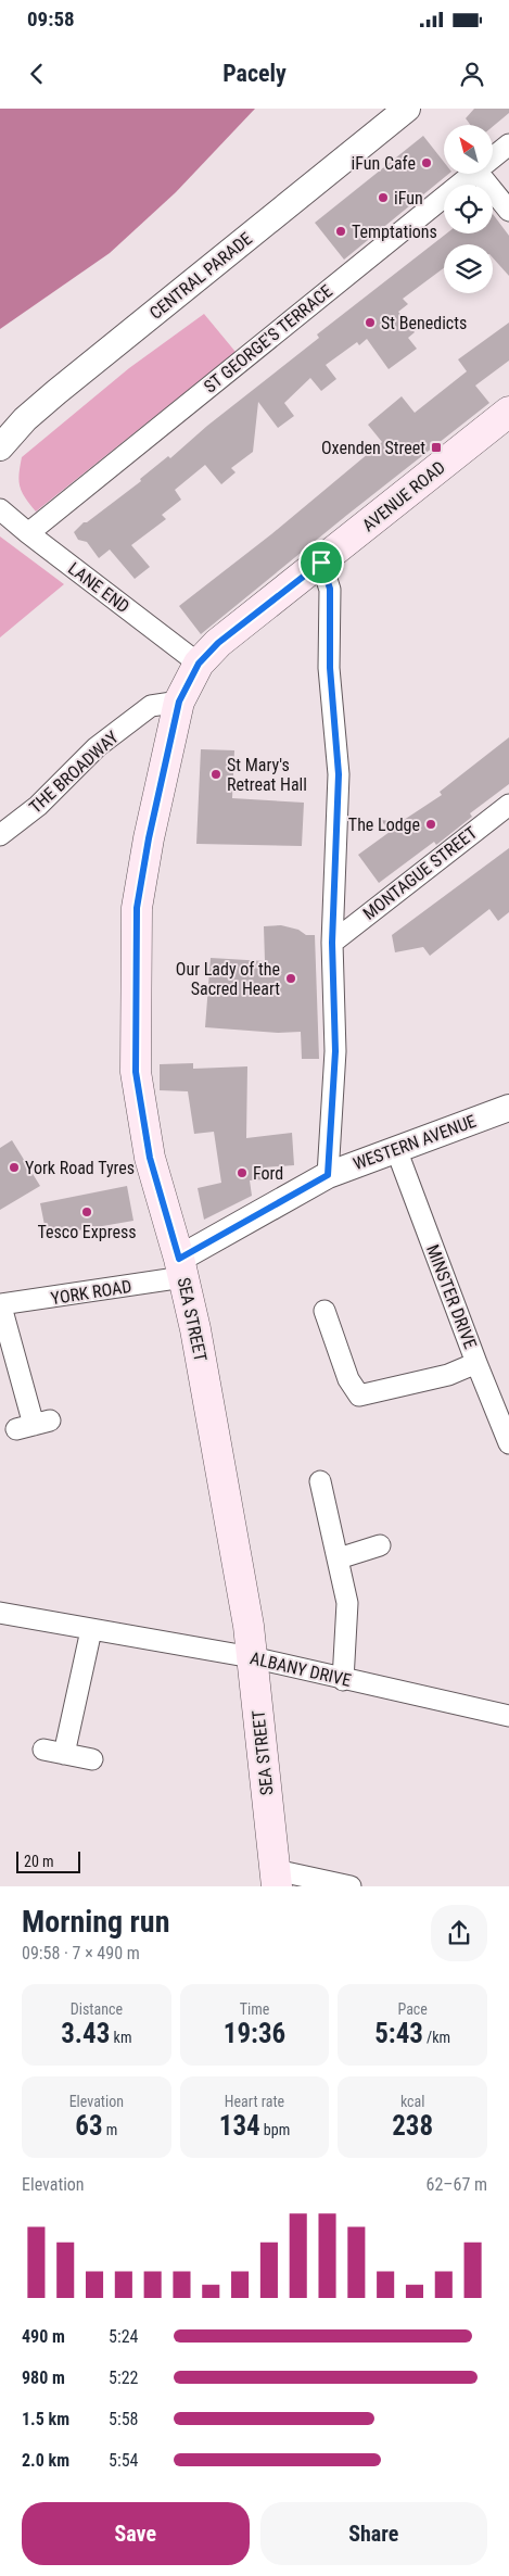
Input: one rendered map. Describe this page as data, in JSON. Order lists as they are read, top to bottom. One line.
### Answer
{"streets":{"main road":["AVENUE ROAD","SEA STREET"],"street":["CENTRAL PARADE","ST GEORGE'S TERRACE","LANE END","THE BROADWAY","MONTAGUE STREET","WESTERN AVENUE","YORK ROAD","MINSTER DRIVE","ALBANY DRIVE"]},"crossings":[["ST GEORGE'S TERRACE","LANE END"],["AVENUE ROAD","LANE END"],["AVENUE ROAD","SEA STREET"],["LANE END","SEA STREET"],["THE BROADWAY","SEA STREET"],["WESTERN AVENUE","YORK ROAD"],["WESTERN AVENUE","MINSTER DRIVE"],["WESTERN AVENUE","SEA STREET"],["YORK ROAD","SEA STREET"],["SEA STREET","ALBANY DRIVE"]],"places":{"other":["iFun Cafe","iFun","Temptations","St Benedicts","St Mary's Retreat Hall","The Lodge","Our Lady of the Sacred Heart","York Road Tyres","Ford","Tesco Express"],"transit":["Oxenden Street"]},"scale_bar":"20 m","north":"top left","page":{"status":"09:58","header":"Pacely","scale":"20 m","heading":["Morning run","09:58 · 7 × 490 m"],"stats":[["Distance","3.43 km"],["Time","19:36"],["Pace","5:43 /km"],["Elevation","63 m"],["Heart rate","134 bpm"],["kcal","238"]],"chart":["Elevation","62–67 m"],"list":[{"name":"490 m","note":"5:24"},{"name":"980 m","note":"5:22"},{"name":"1.5 km","note":"5:58"},{"name":"2.0 km","note":"5:54"}],"buttons":["Save","Share"]}}
